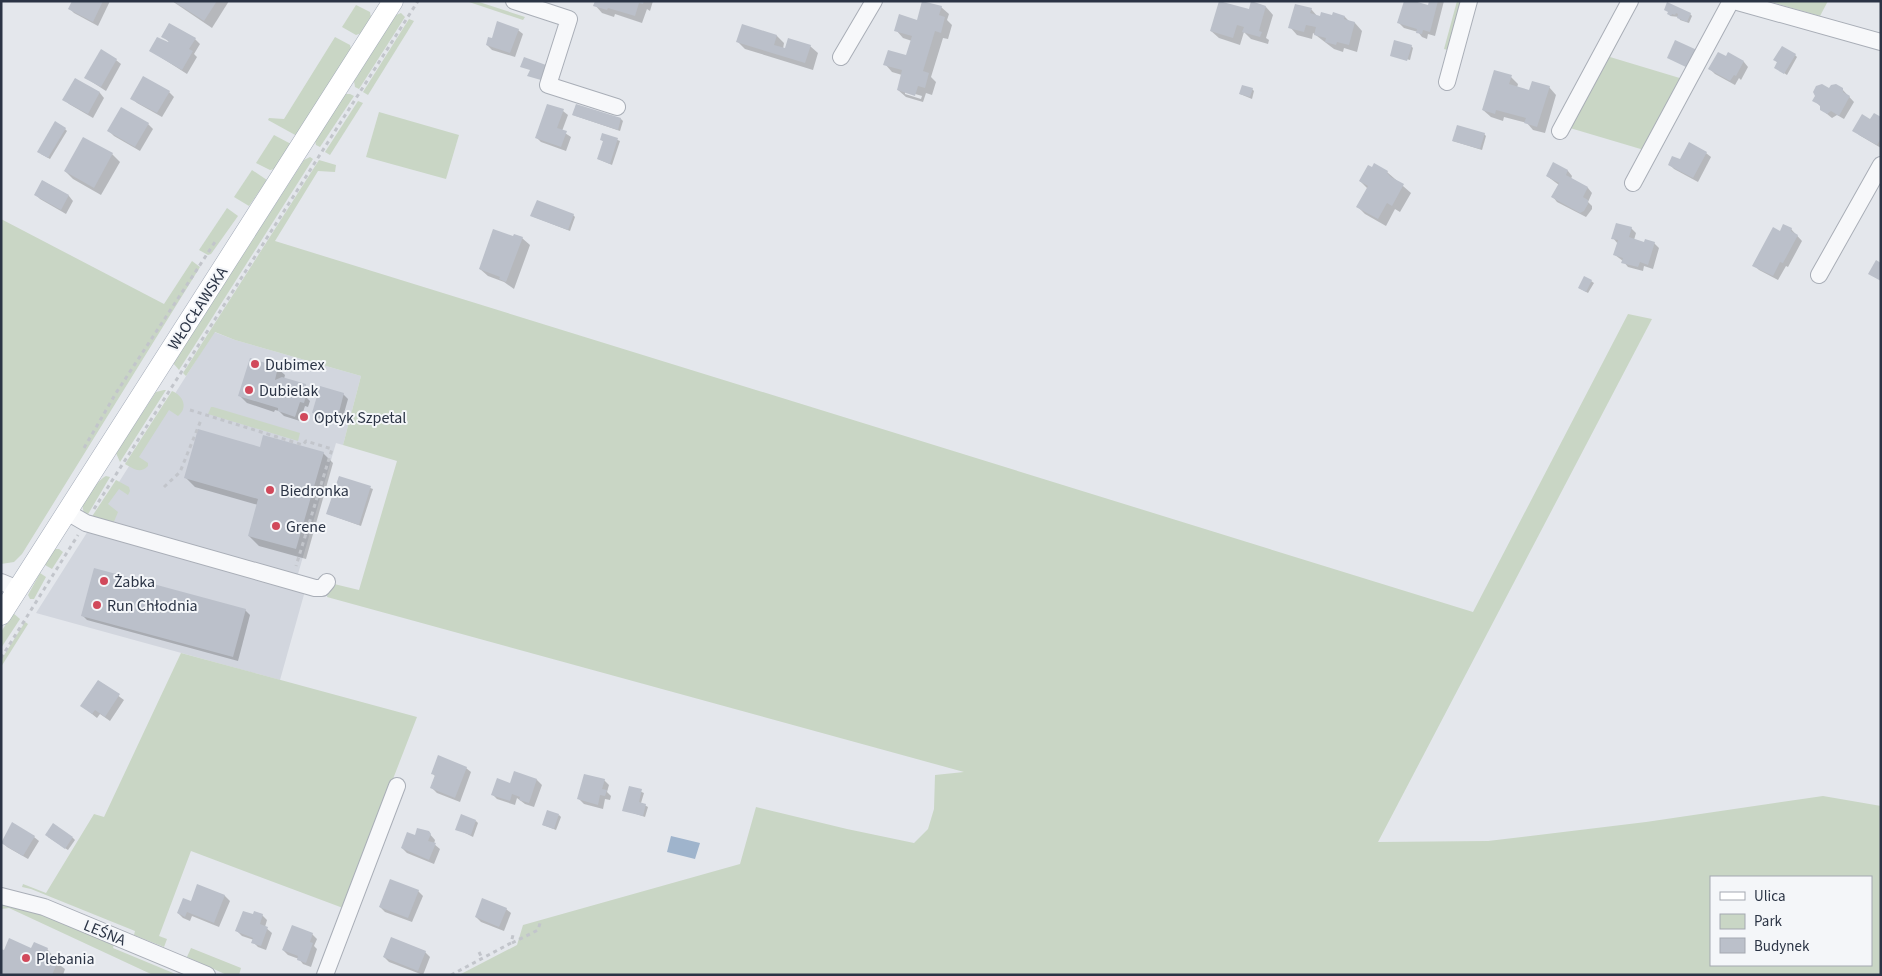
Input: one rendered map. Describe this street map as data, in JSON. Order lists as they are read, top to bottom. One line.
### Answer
{"streets":{"main road":["WŁOCŁAWSKA"],"street":["LEŚNA"]},"places":["Dubimex","Dubielak","Optyk Szpetal","Biedronka","Grene","Żabka","Run Chłodnia","Plebania"],"legend":["Ulica","Park","Budynek"]}
